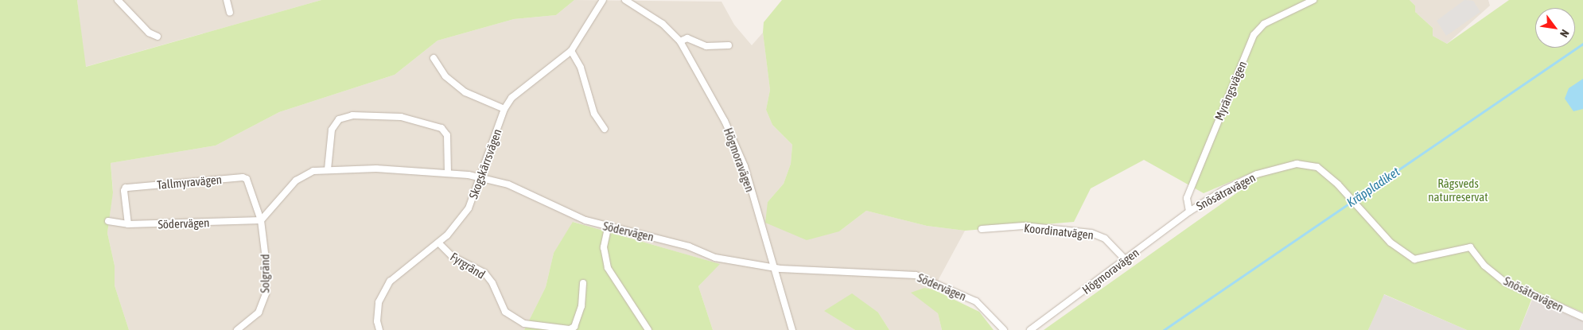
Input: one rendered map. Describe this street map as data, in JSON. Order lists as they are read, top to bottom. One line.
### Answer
{"streets":{"street":["Myrängsvägen","Högmoravägen","Skogskärrsvägen","Tallmyravägen","Snösätravägen","Södervägen","Koordinatvägen","Fyrgränd","Solgränd"]},"crossings":[["Myrängsvägen","Högmoravägen"],["Myrängsvägen","Snösätravägen"],["Högmoravägen","Snösätravägen"],["Högmoravägen","Södervägen"],["Högmoravägen","Koordinatvägen"],["Skogskärrsvägen","Södervägen"],["Skogskärrsvägen","Fyrgränd"],["Tallmyravägen","Södervägen"],["Tallmyravägen","Solgränd"],["Södervägen","Solgränd"]],"water":["Kräppladiket"],"parks":["Rågsveds naturreservat"],"north":"bottom right"}
